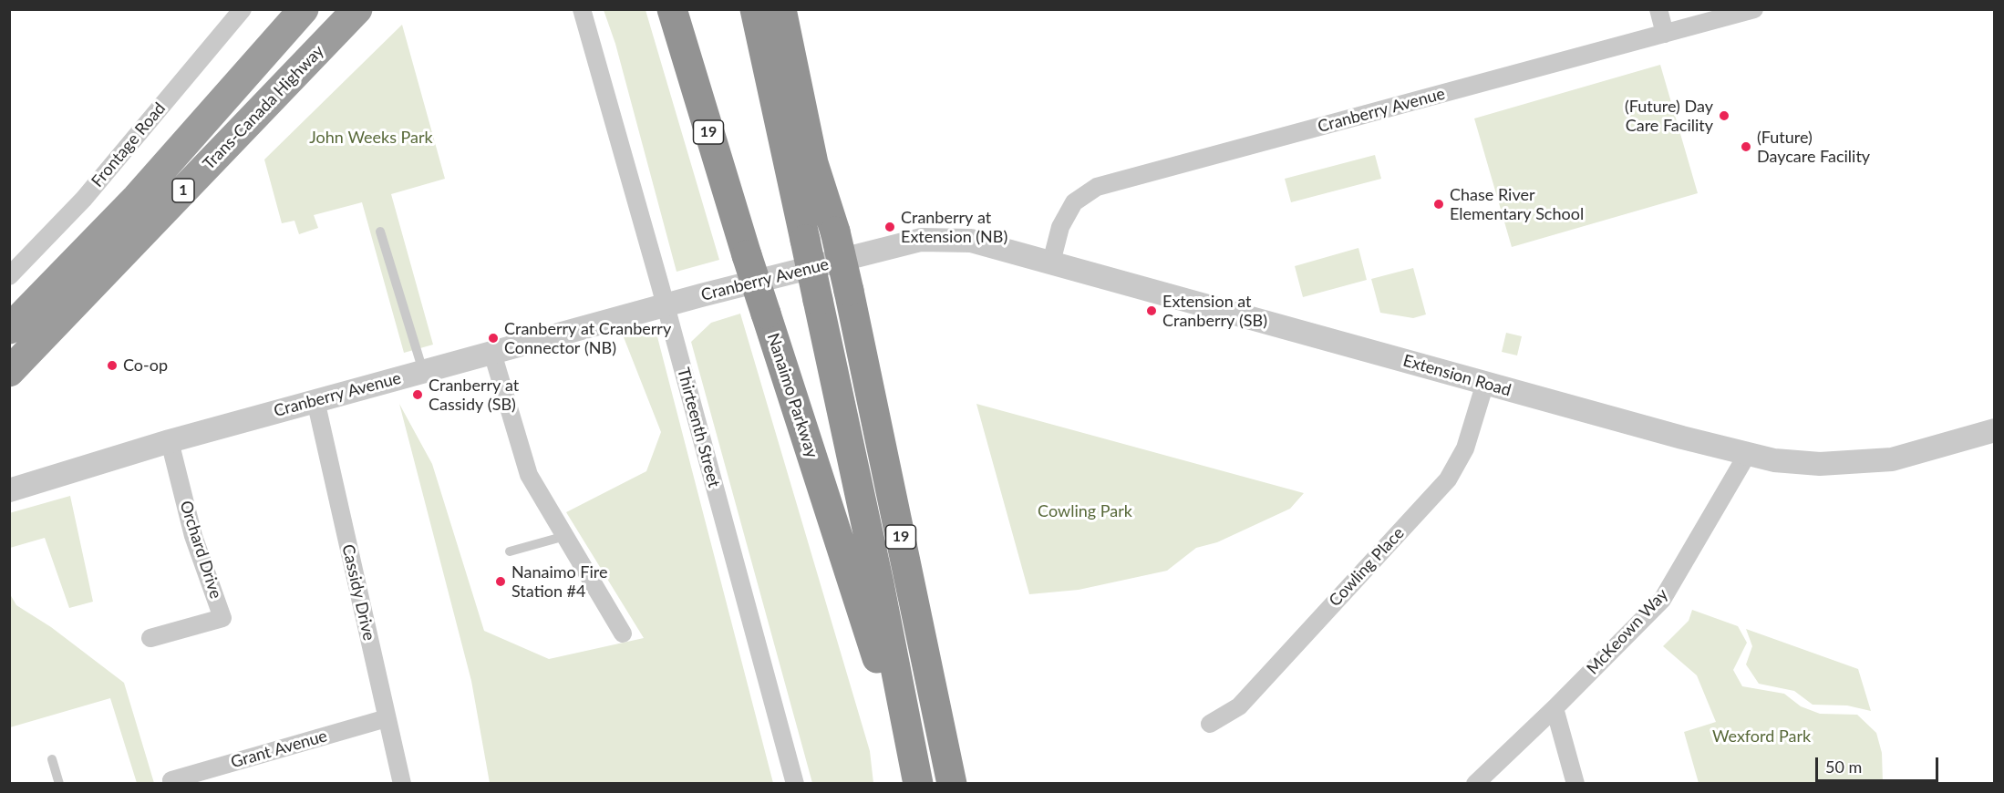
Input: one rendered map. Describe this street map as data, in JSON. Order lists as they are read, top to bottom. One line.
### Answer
{"streets":{"highway":["Trans-Canada Highway","19","1","Nanaimo Parkway"],"street":["Cranberry Avenue","Frontage Road","Extension Road","Thirteenth Street","Orchard Drive","Cowling Place","Cassidy Drive","McKeown Way","Grant Avenue"]},"crossings":[["Cranberry Avenue","Extension Road"],["Cranberry Avenue","Thirteenth Street"],["Cranberry Avenue","Orchard Drive"],["Cranberry Avenue","Cassidy Drive"],["Extension Road","Cowling Place"],["Extension Road","McKeown Way"],["Cassidy Drive","Grant Avenue"]],"parks":["John Weeks Park","Cowling Park","Wexford Park"],"places":["(Future) Day Care Facility","(Future) Daycare Facility","Chase River Elementary School","Cranberry at Extension (NB)","Extension at Cranberry (SB)","Cranberry at Cranberry Connector (NB)","Co-op","Cranberry at Cassidy (SB)","Nanaimo Fire Station #4"],"scale_bar":"50 m"}
